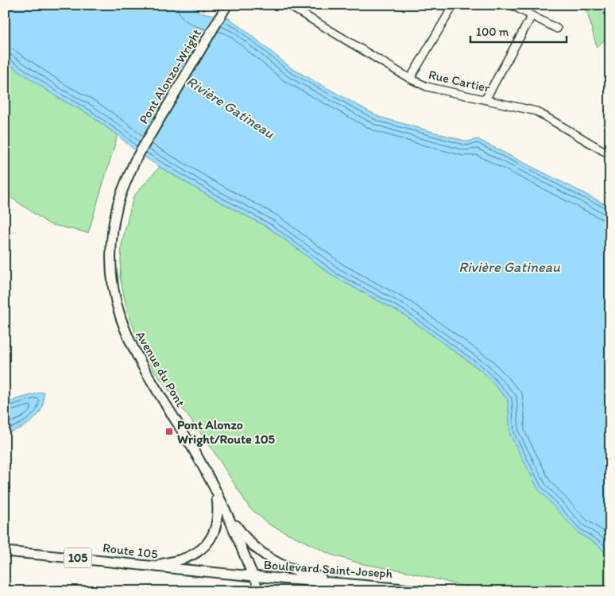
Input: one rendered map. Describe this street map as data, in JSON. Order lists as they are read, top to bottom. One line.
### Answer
{"streets":{"main road":["Pont Alonzo-Wright","Avenue du Pont","Route 105","105","Boulevard Saint-Joseph"],"street":["Rue Cartier"]},"crossings":[["Pont Alonzo-Wright","Avenue du Pont"],["Avenue du Pont","Route 105"],["Avenue du Pont","Boulevard Saint-Joseph"],["Route 105","Boulevard Saint-Joseph"]],"water":["Rivière Gatineau"],"places":{"transit":["Pont Alonzo Wright/Route 105"]},"scale_bar":"100 m"}
